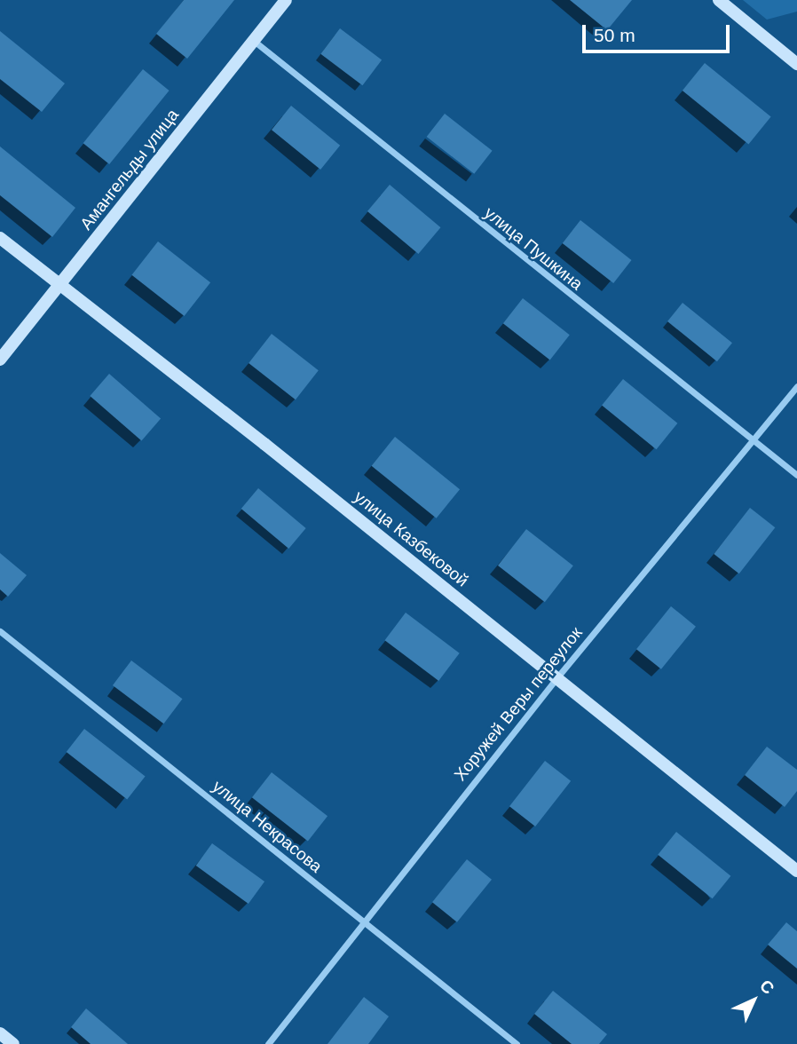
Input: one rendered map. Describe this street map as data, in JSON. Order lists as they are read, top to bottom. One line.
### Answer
{"streets":{"street":["Амангельды улица","улица Пушкина","улица Казбековой","Хоружей Веры переулок","улица Некрасова"]},"crossings":[["Амангельды улица","улица Пушкина"],["Амангельды улица","улица Казбековой"],["улица Пушкина","Хоружей Веры переулок"],["улица Казбековой","Хоружей Веры переулок"],["Хоружей Веры переулок","улица Некрасова"]],"scale_bar":"50 m","north":"top right"}
